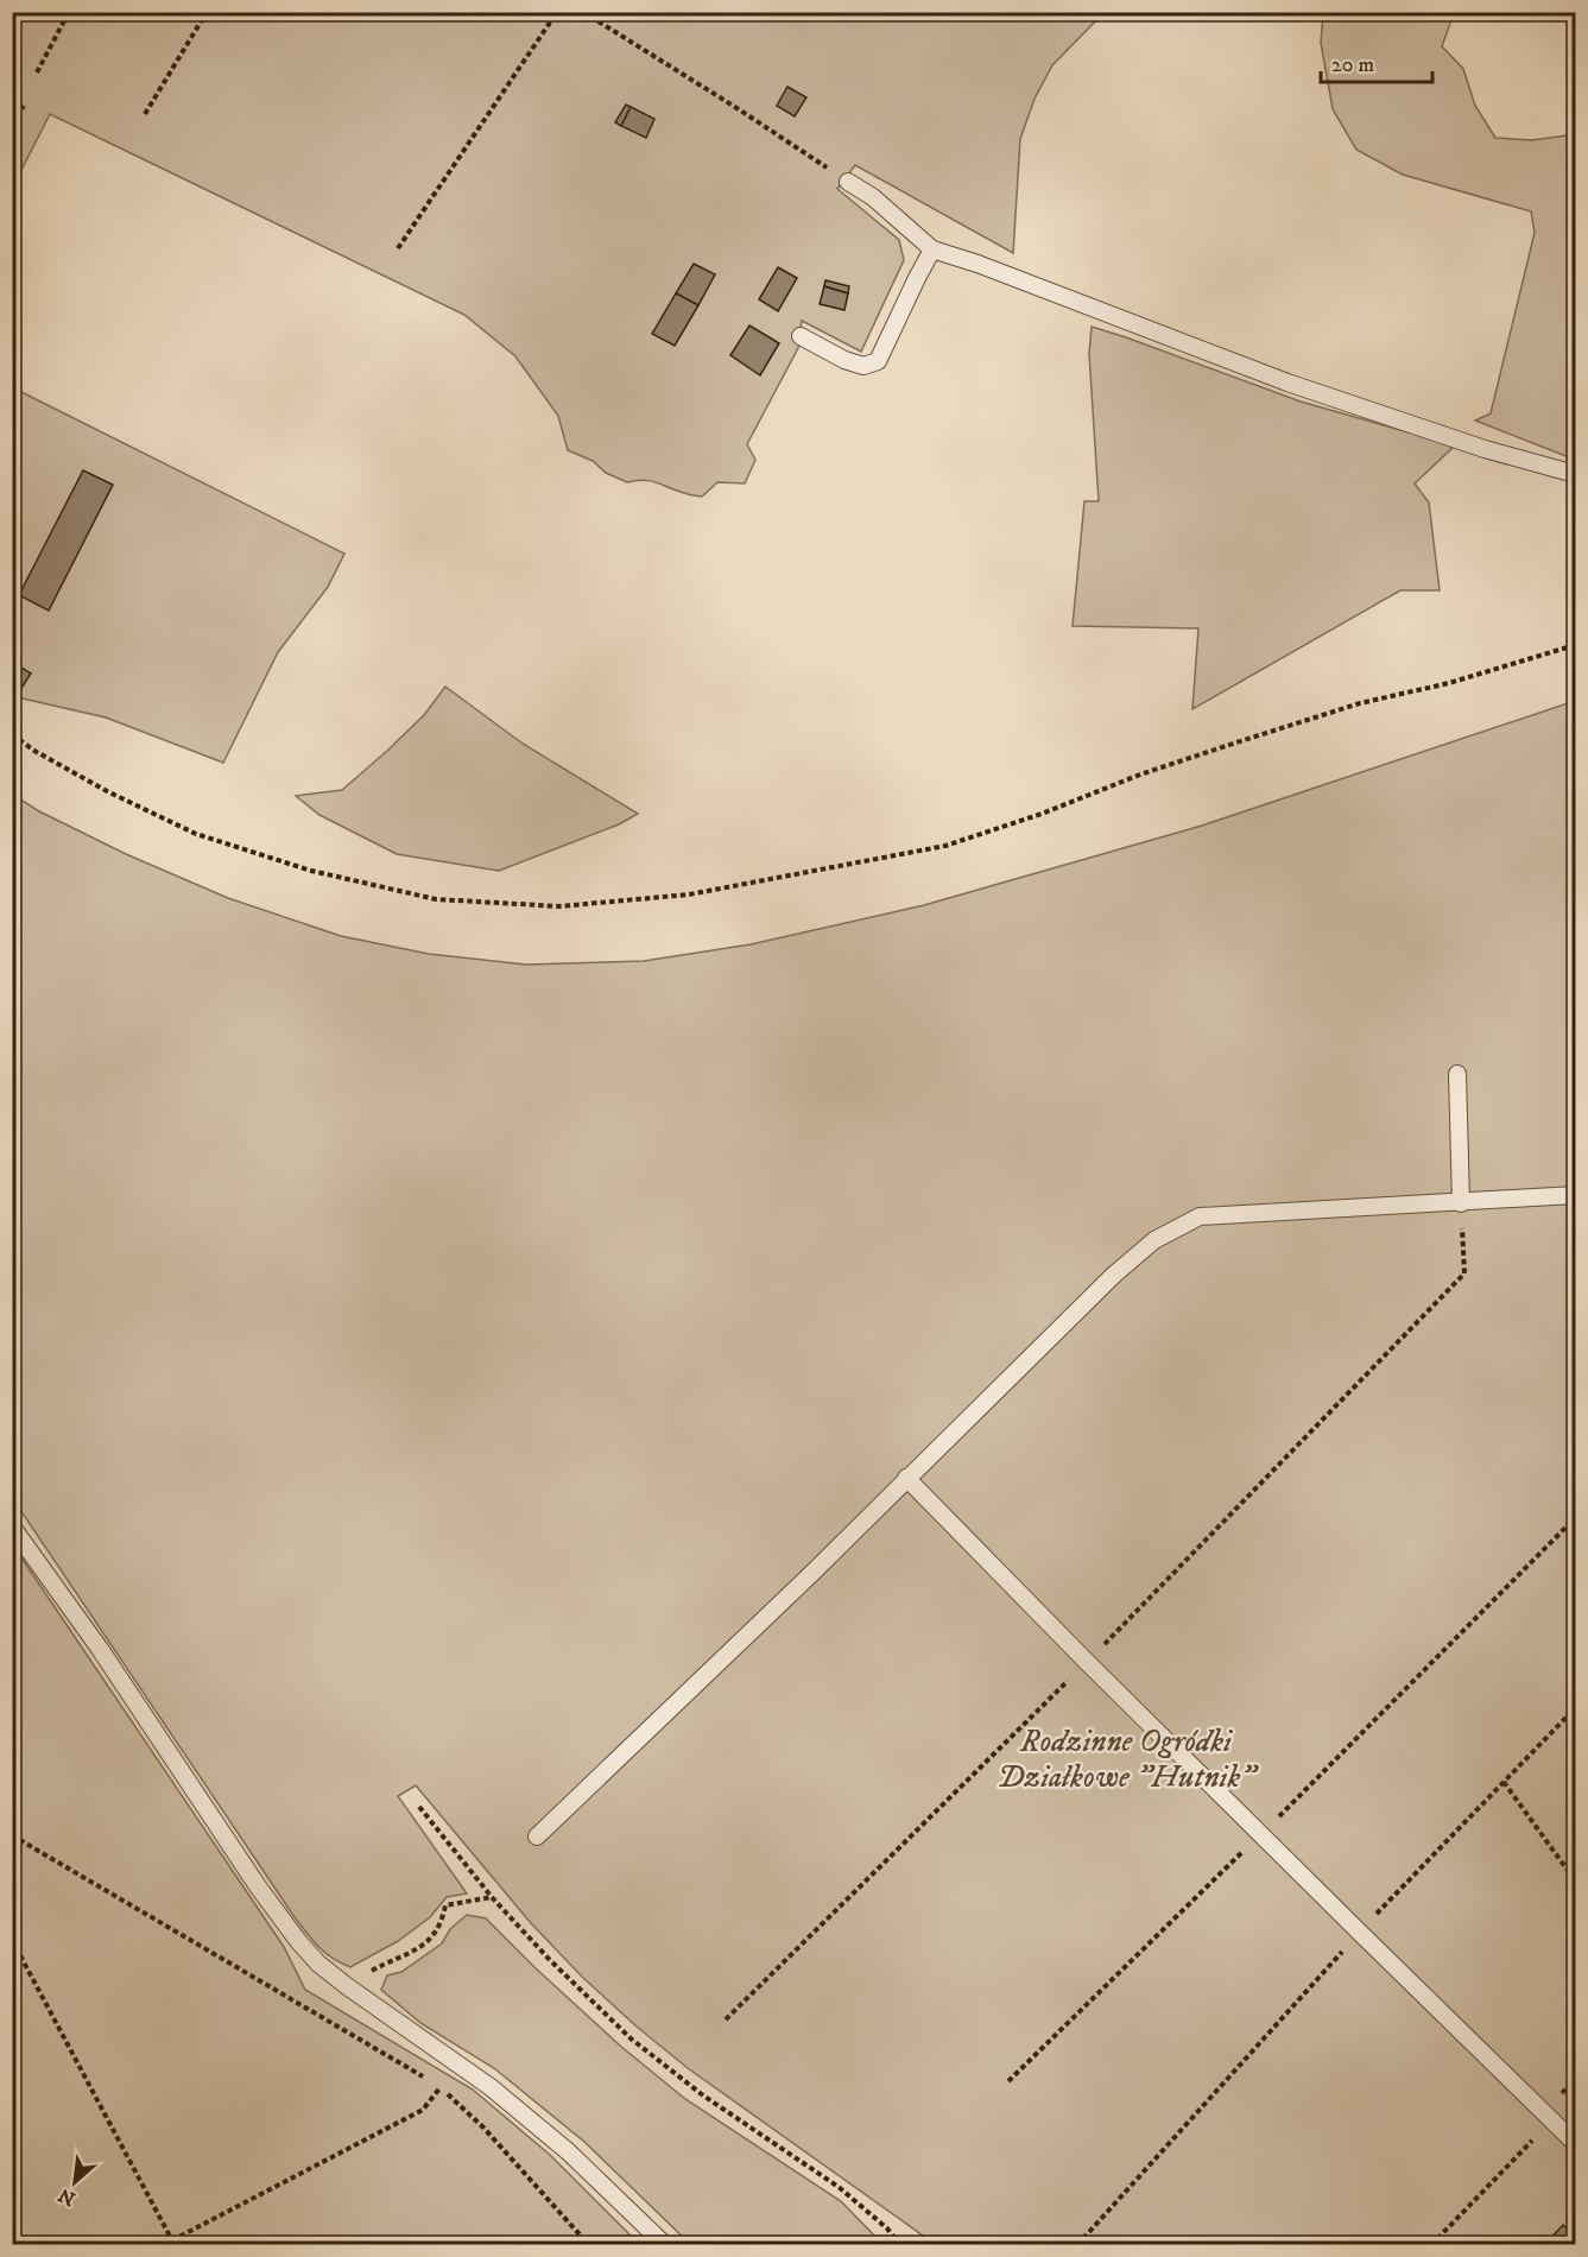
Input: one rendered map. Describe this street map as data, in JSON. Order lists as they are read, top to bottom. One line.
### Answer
{"parks":["Rodzinne Ogródki Działkowe \"Hutnik\""],"scale_bar":"20 m","north":"bottom left"}
